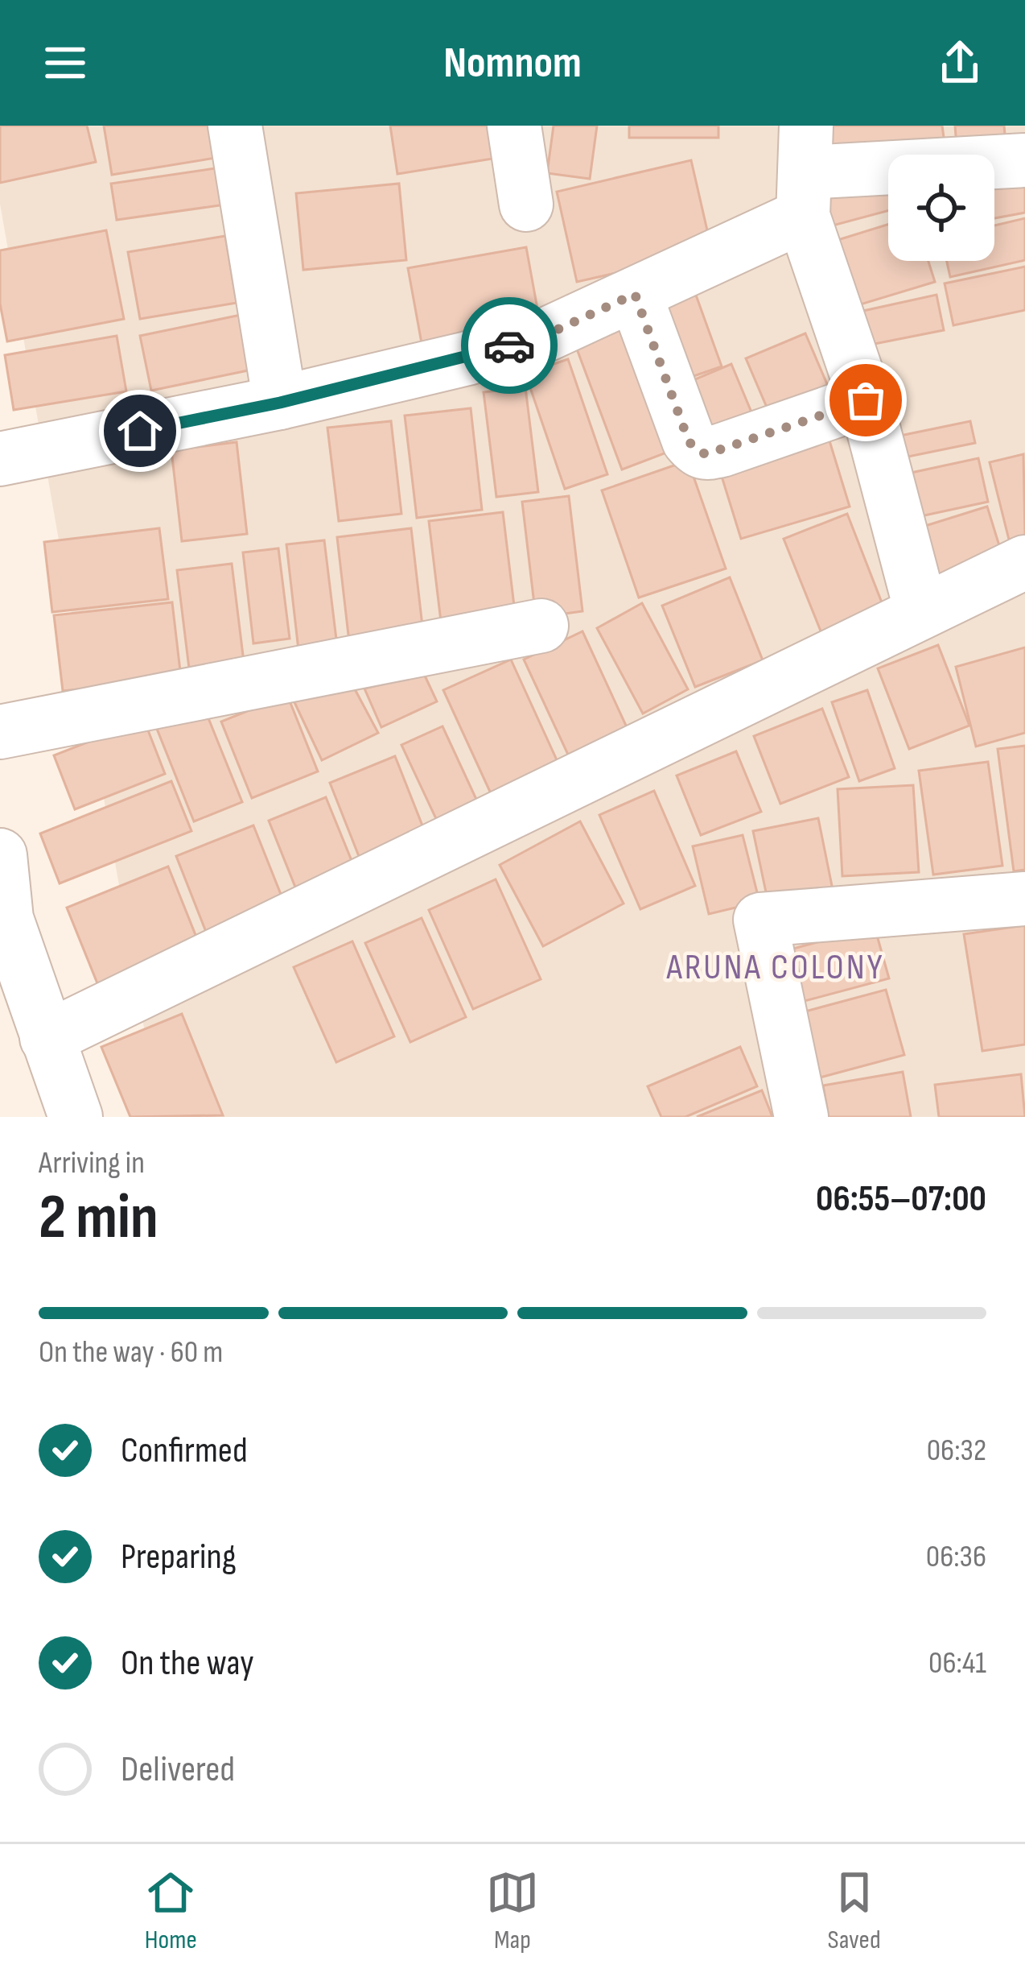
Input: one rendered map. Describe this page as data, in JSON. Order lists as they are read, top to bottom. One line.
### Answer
{"districts":["ARUNA COLONY"],"page":{"header":"Nomnom","heading":["2 min","Arriving in","06:55–07:00"],"bar":"On the way · 60 m","list":[["Confirmed","06:32"],["Preparing","06:36"],["On the way","06:41"],"Delivered"],"tabs":["Home","Map","Saved"]}}
